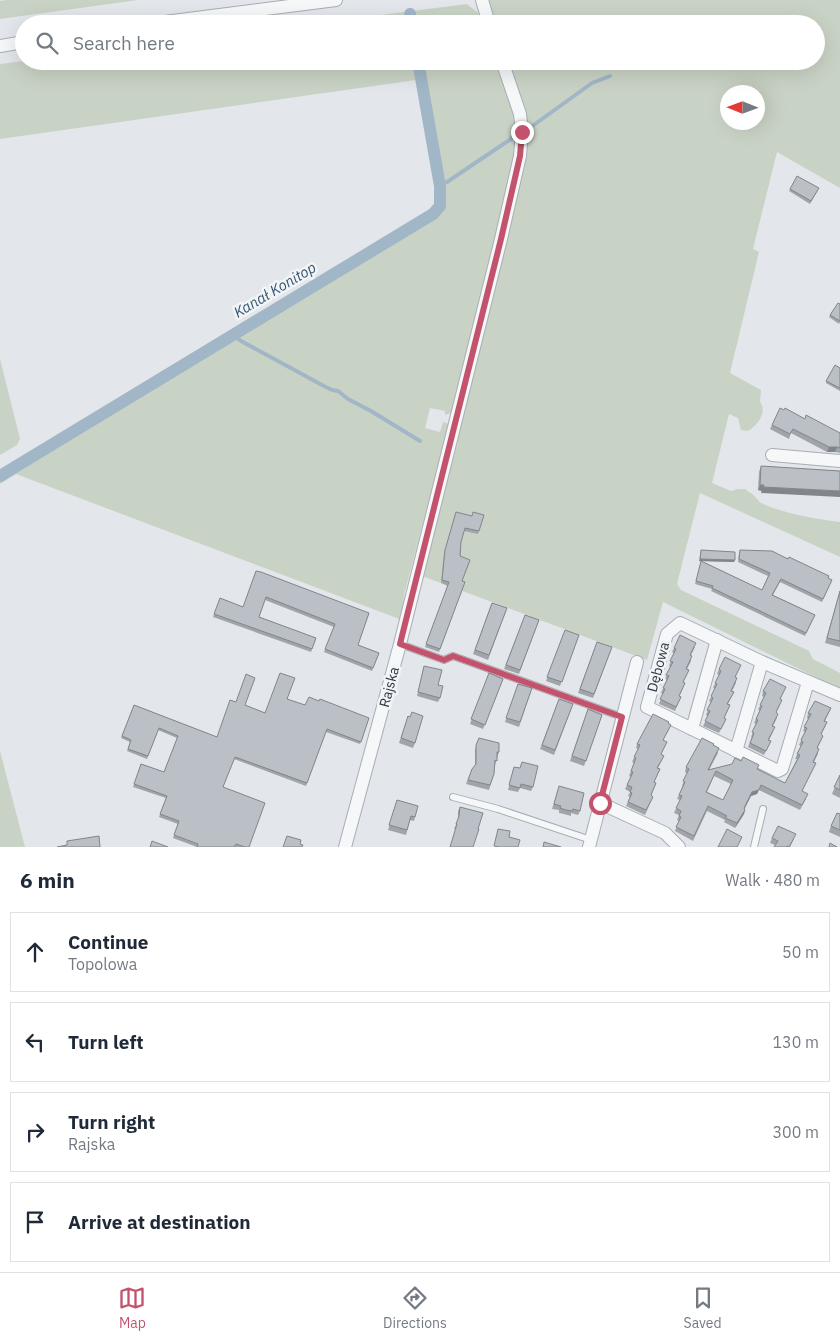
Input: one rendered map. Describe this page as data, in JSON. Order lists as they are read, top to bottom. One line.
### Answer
{"streets":{"street":["Dębowa","Rajska"]},"water":["Kanał Konitop"],"north":"left","page":{"search":"Search here","heading":["6 min","Walk · 480 m"],"list":[["Continue","Topolowa","50 m"],["Turn left","130 m"],["Turn right","Rajska","300 m"],"Arrive at destination"],"nav":["Map","Directions","Saved"]}}
